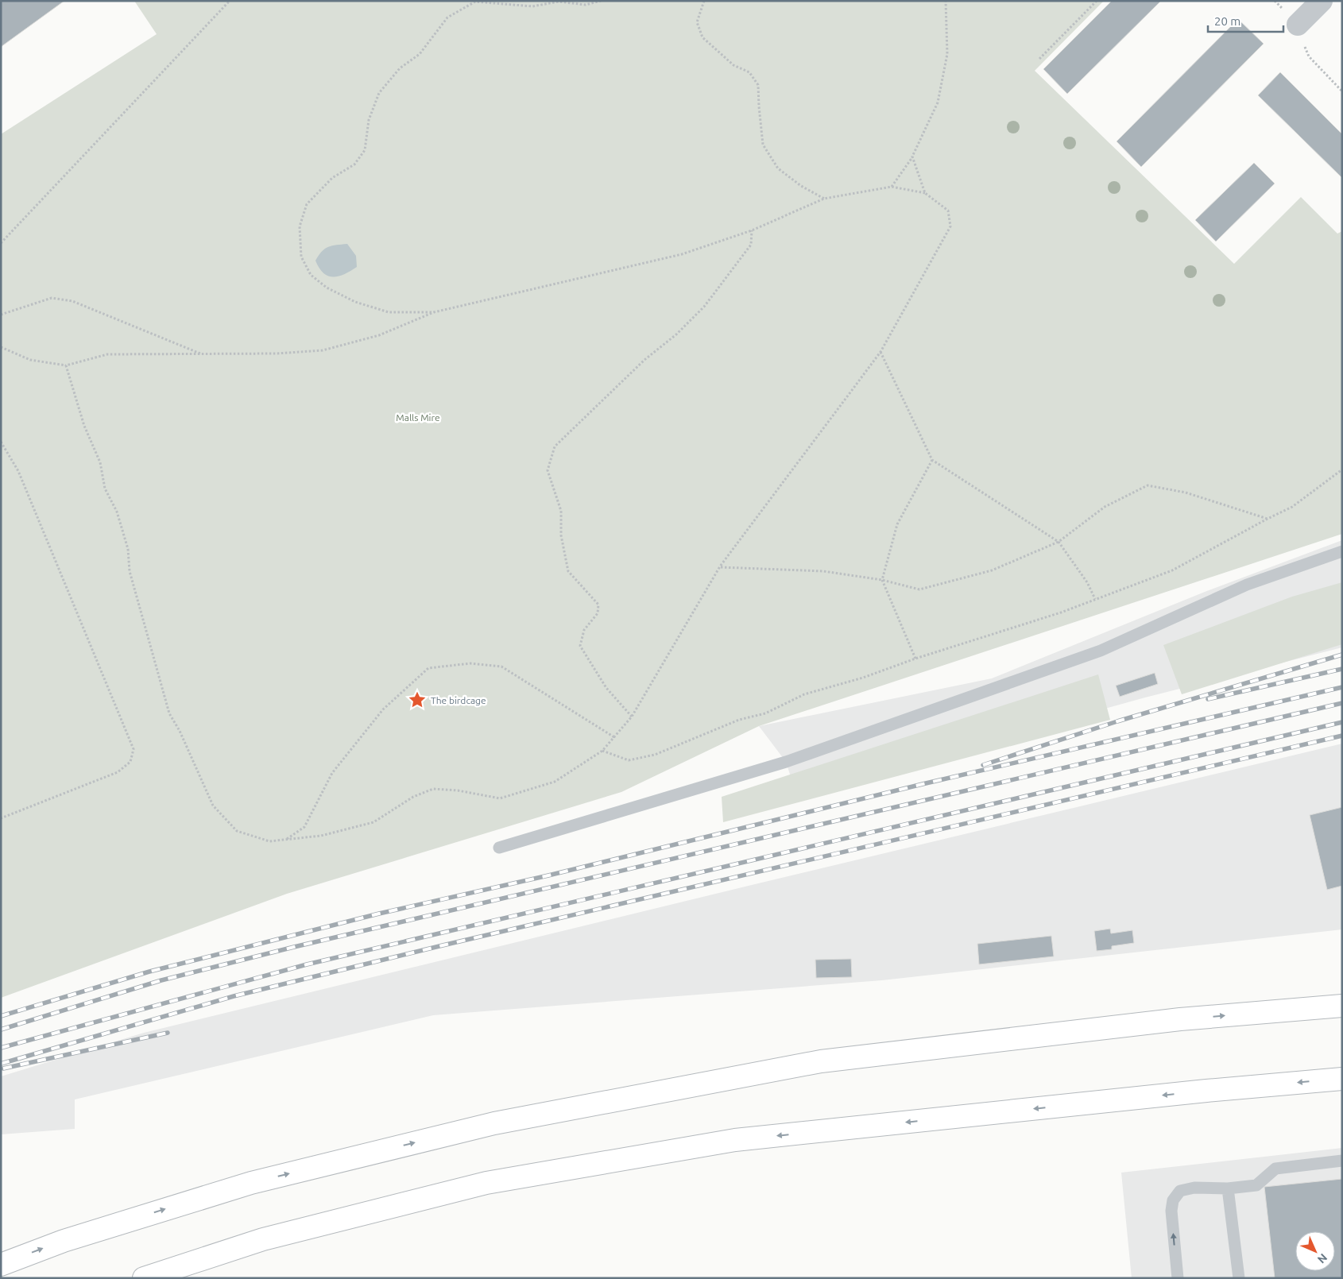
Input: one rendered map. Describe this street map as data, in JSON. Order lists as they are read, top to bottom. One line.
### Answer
{"parks":["Malls Mire"],"places":{"place":["The birdcage"]},"scale_bar":"20 m","north":"bottom right"}
